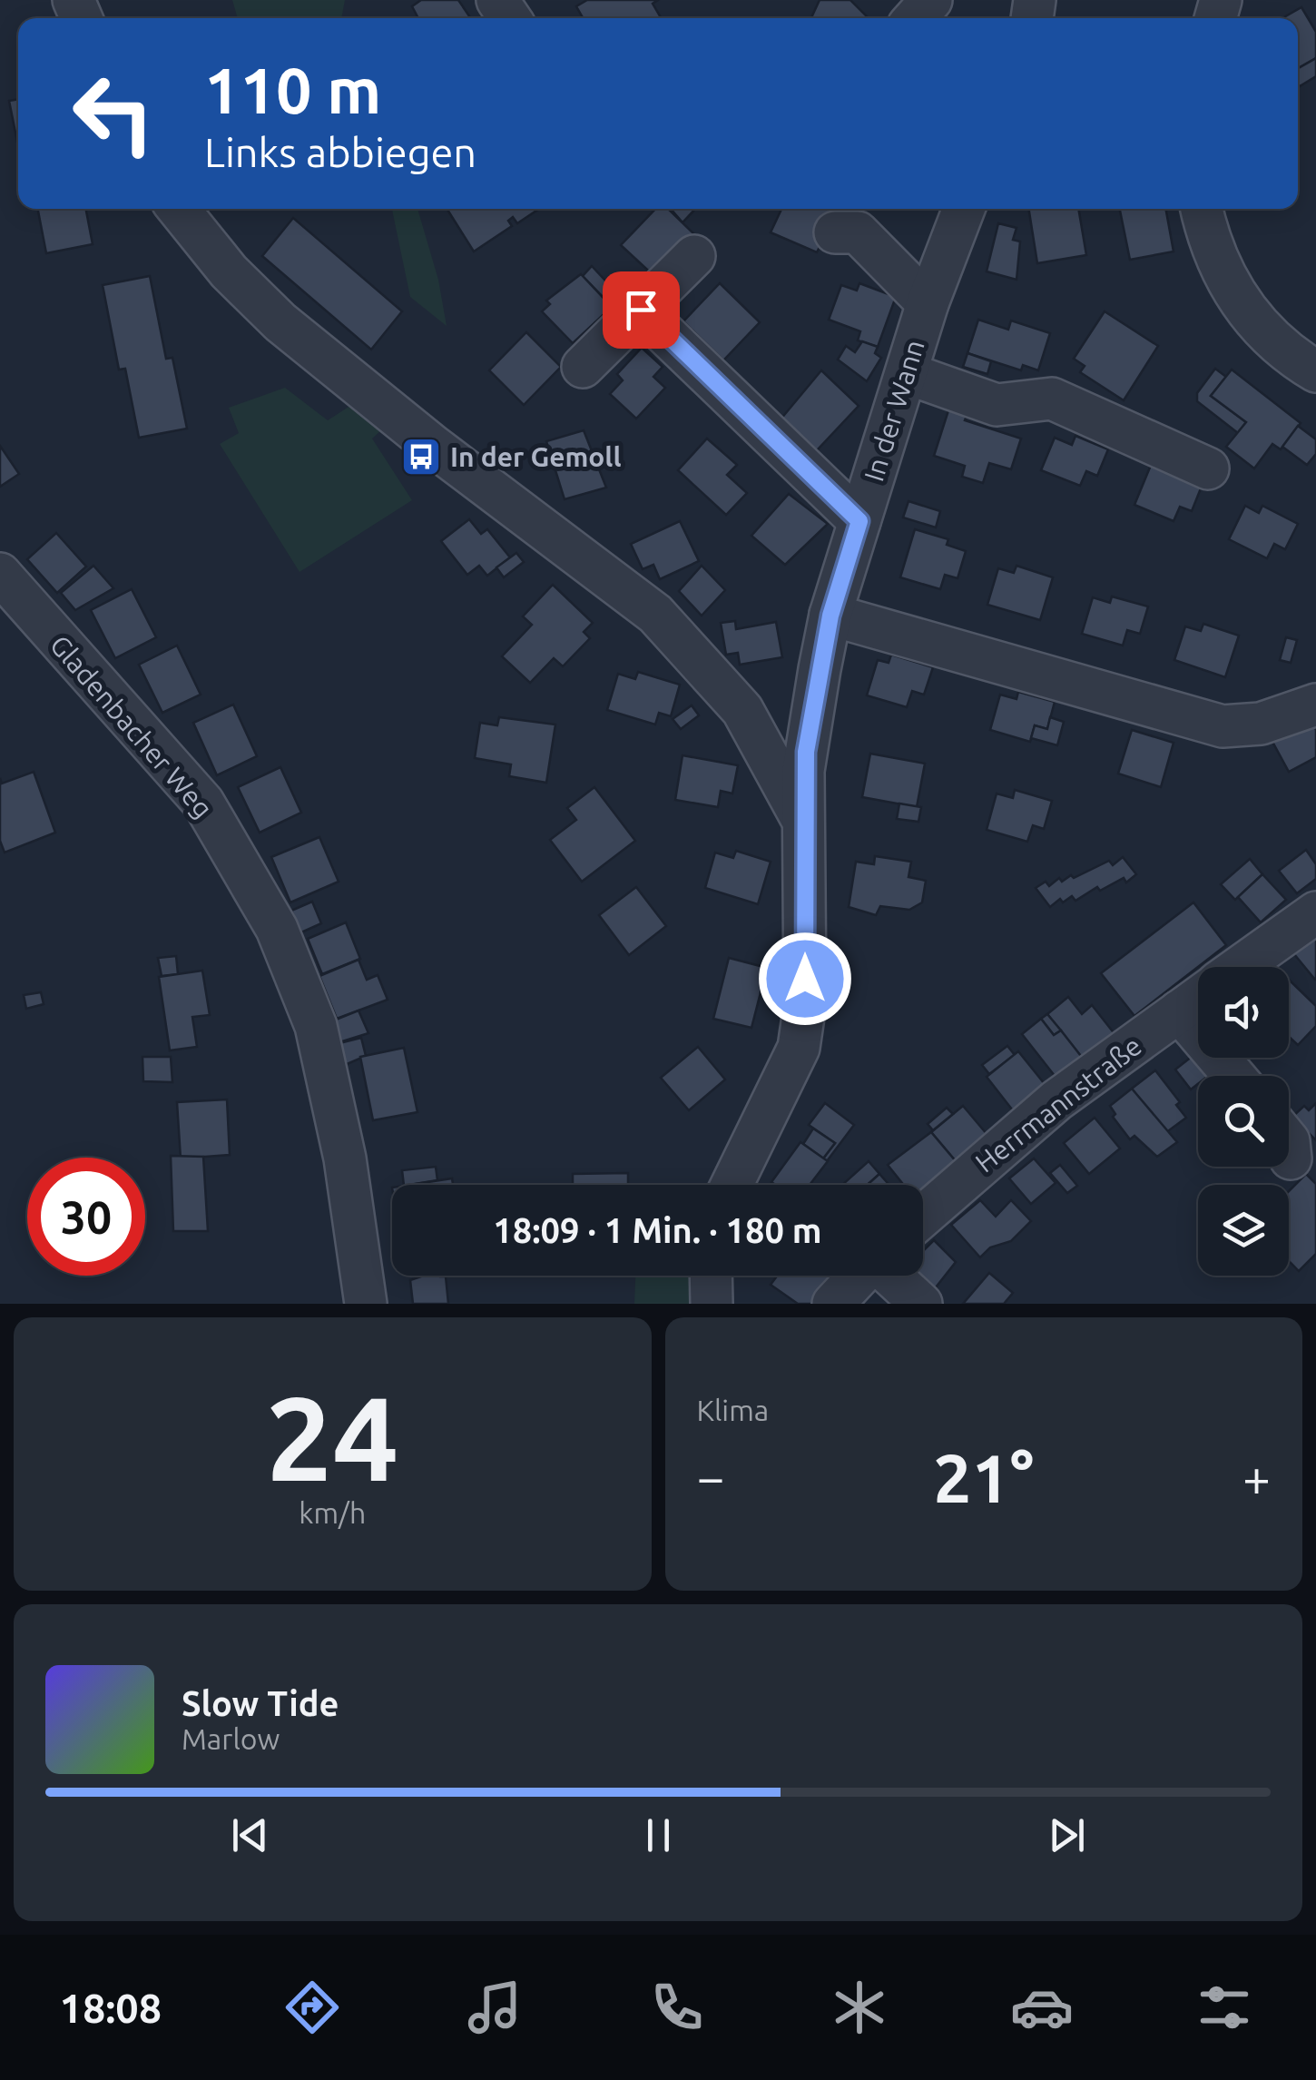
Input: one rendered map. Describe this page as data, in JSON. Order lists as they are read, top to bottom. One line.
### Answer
{"streets":{"street":["In der Wann","Gladenbacher Weg","Herrmannstraße"]},"places":{"bus stop":["In der Gemoll"]},"page":{"turn":["110 m","Links abbiegen"],"limit":"30","trip":"18:09 · 1 Min. · 180 m","tile":[["24","km/h"],"Klima"],"heat":["−","21°","+"],"song":["Slow Tide","Marlow"],"tabs":"18:08"}}
